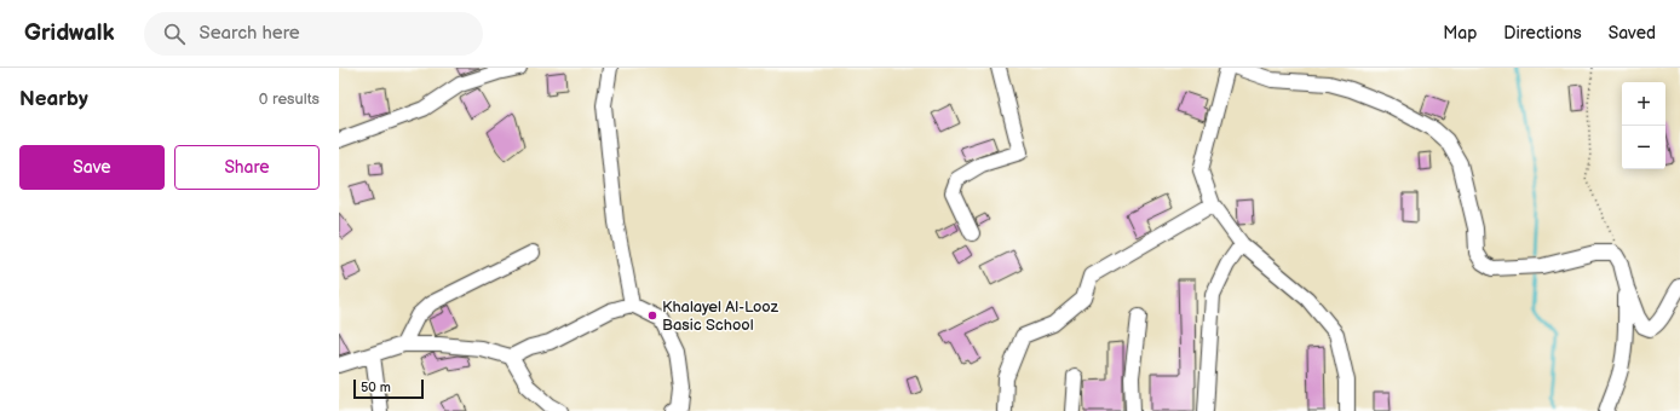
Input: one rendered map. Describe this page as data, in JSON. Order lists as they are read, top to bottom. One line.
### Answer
{"places":["Khalayel Al-Looz Basic School"],"scale_bar":"50 m","page":{"header":"Gridwalk","search":"Search here","nav":["Map","Directions","Saved"],"heading":["Nearby","0 results"],"map_buttons":["+","−"],"buttons":["Save","Share"],"scale":"50 m"}}
